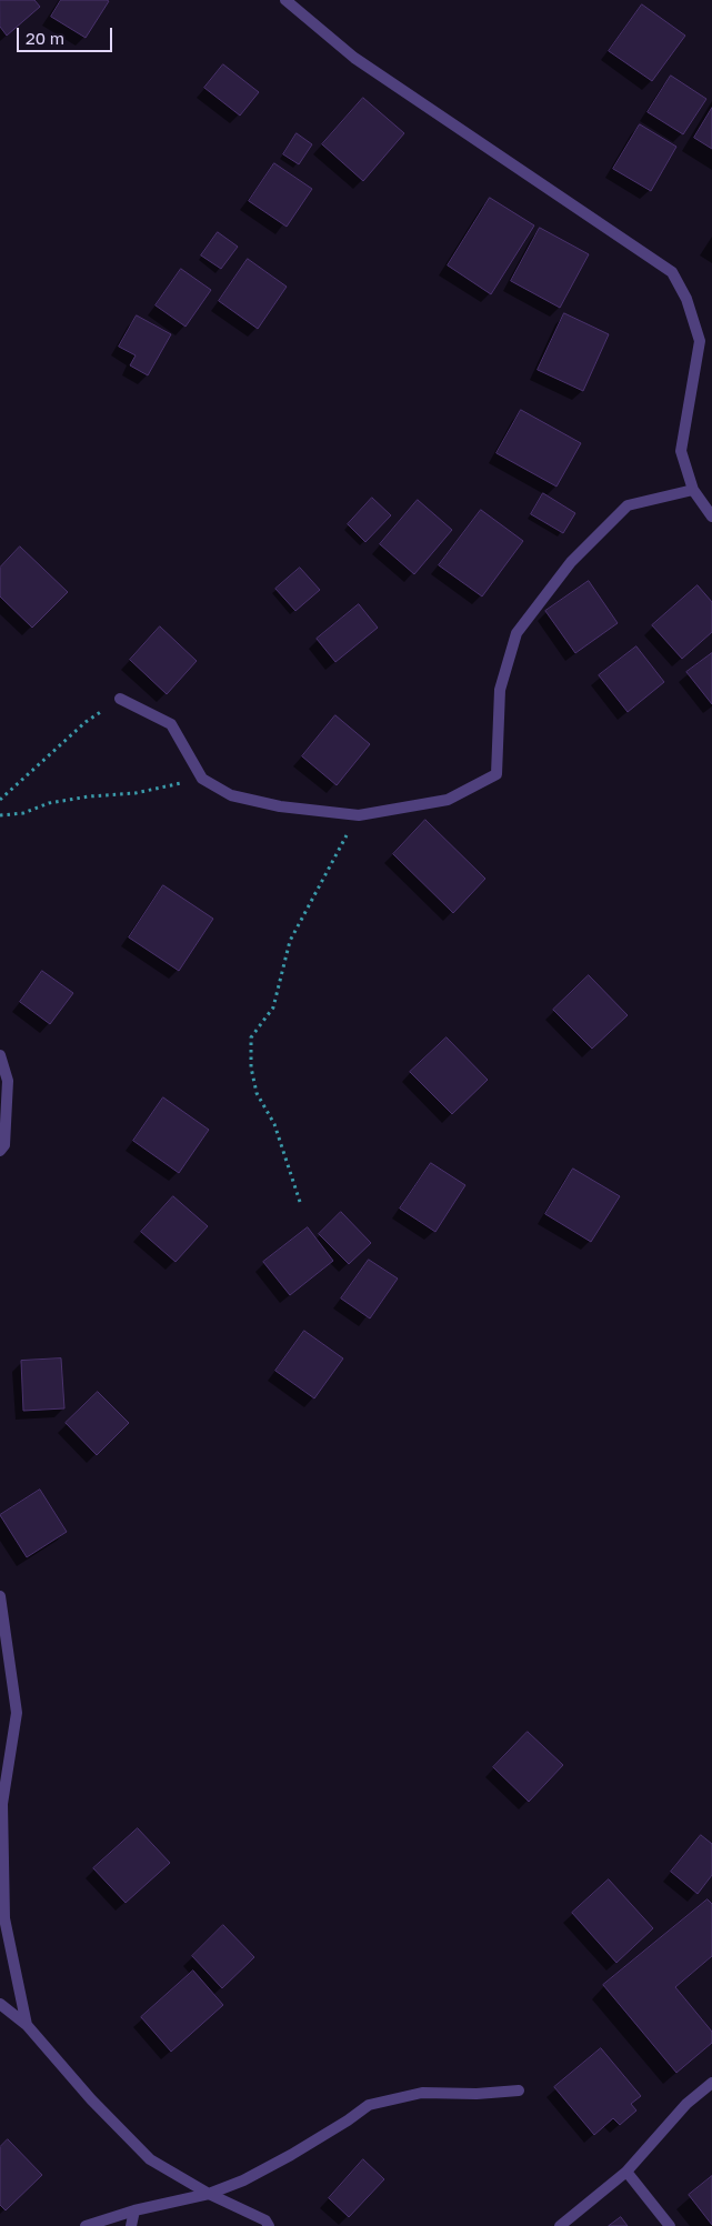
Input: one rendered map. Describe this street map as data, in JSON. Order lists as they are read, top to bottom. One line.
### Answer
{"scale_bar":"20 m"}
